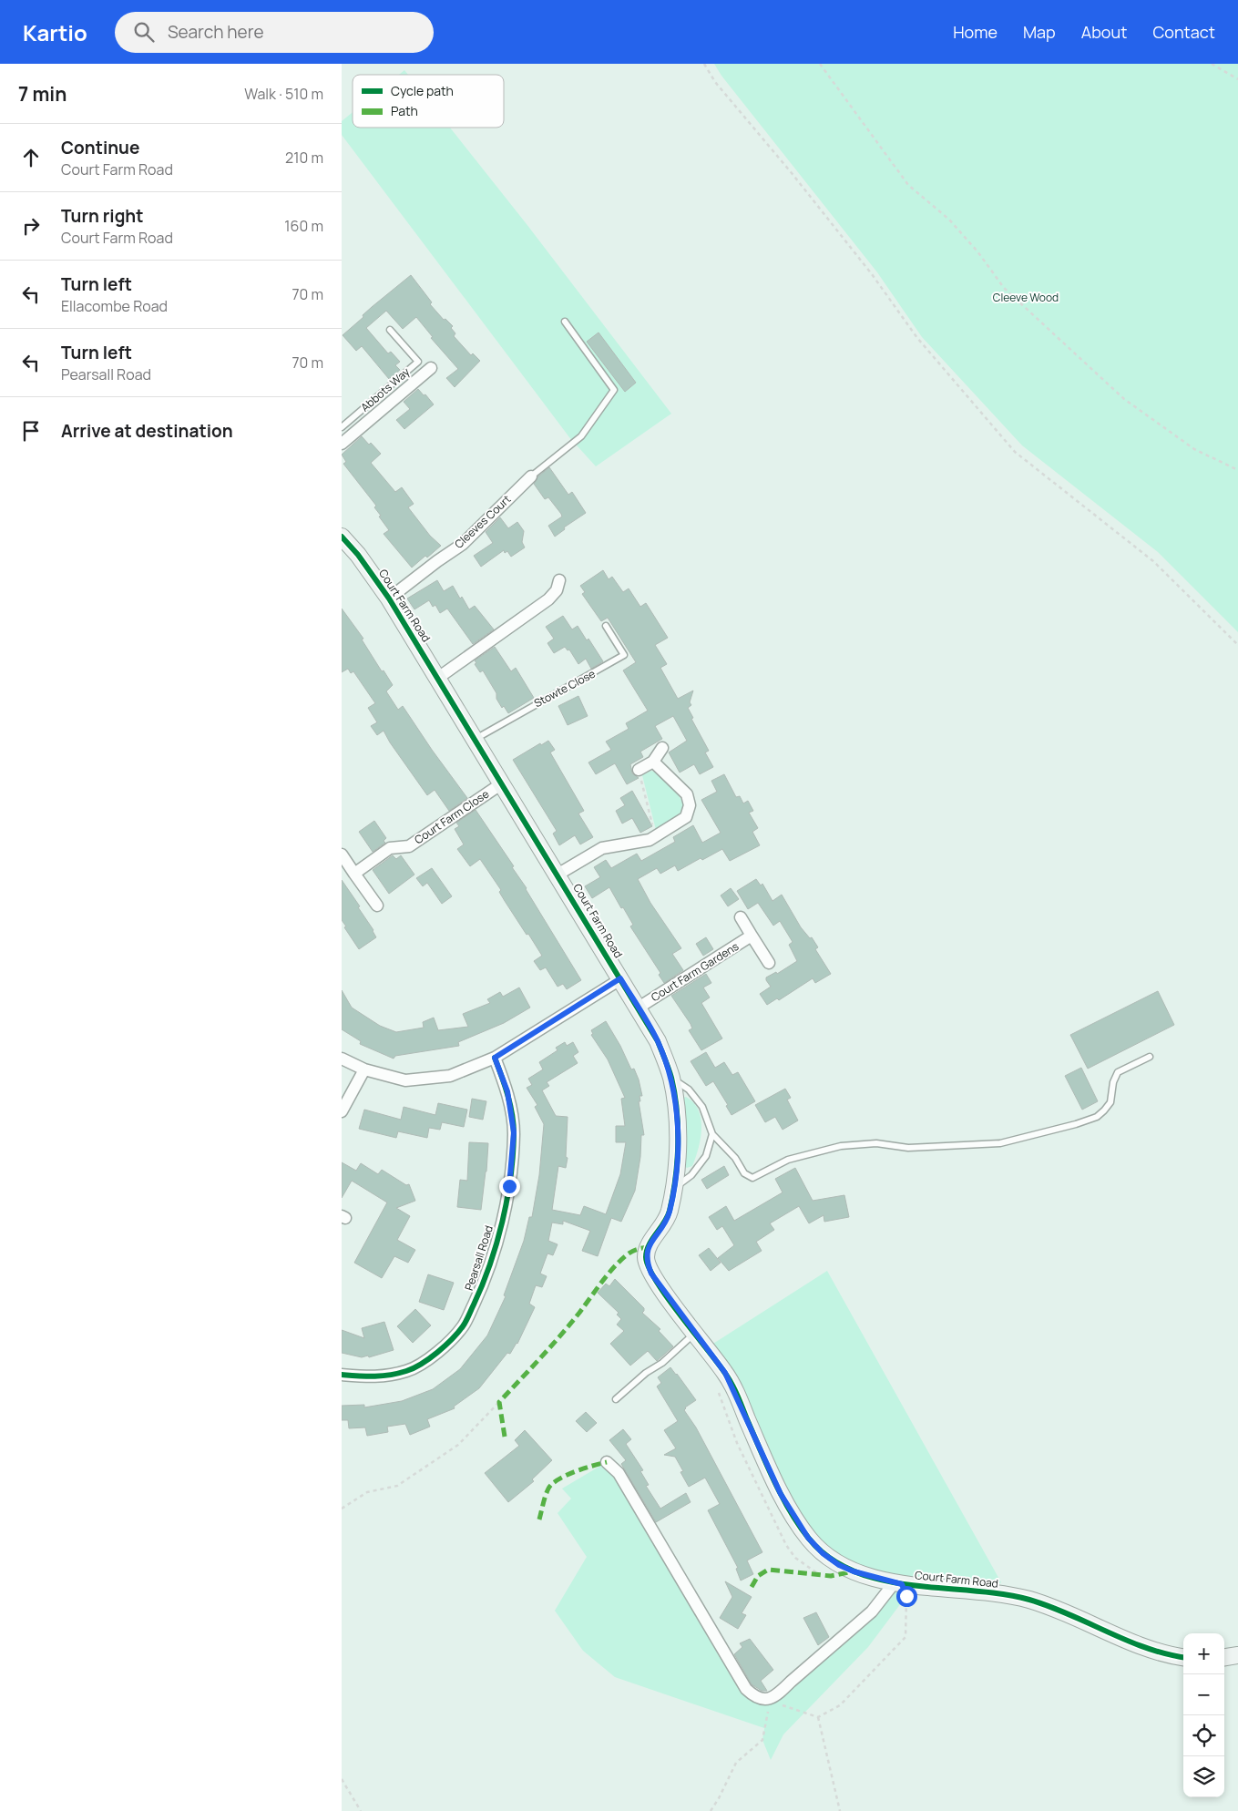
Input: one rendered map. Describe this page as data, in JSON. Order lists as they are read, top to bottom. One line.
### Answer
{"streets":{"street":["Cleeves Court","Court Farm Road","Court Farm Close","Court Farm Gardens","Pearsall Road"],"lane":["Abbots Way","Stowte Close"]},"crossings":[["Cleeves Court","Court Farm Road"],["Court Farm Road","Stowte Close"],["Court Farm Road","Court Farm Close"],["Court Farm Road","Court Farm Gardens"]],"parks":["Cleeve Wood"],"legend":["Cycle path","Path"],"page":{"header":"Kartio","search":"Search here","nav":["Home","Map","About","Contact"],"heading":["7 min","Walk · 510 m"],"list":[["Continue","Court Farm Road","210 m"],["Turn right","Court Farm Road","160 m"],["Turn left","Ellacombe Road","70 m"],["Turn left","Pearsall Road","70 m"],"Arrive at destination"],"map_buttons":["+","−"]}}
